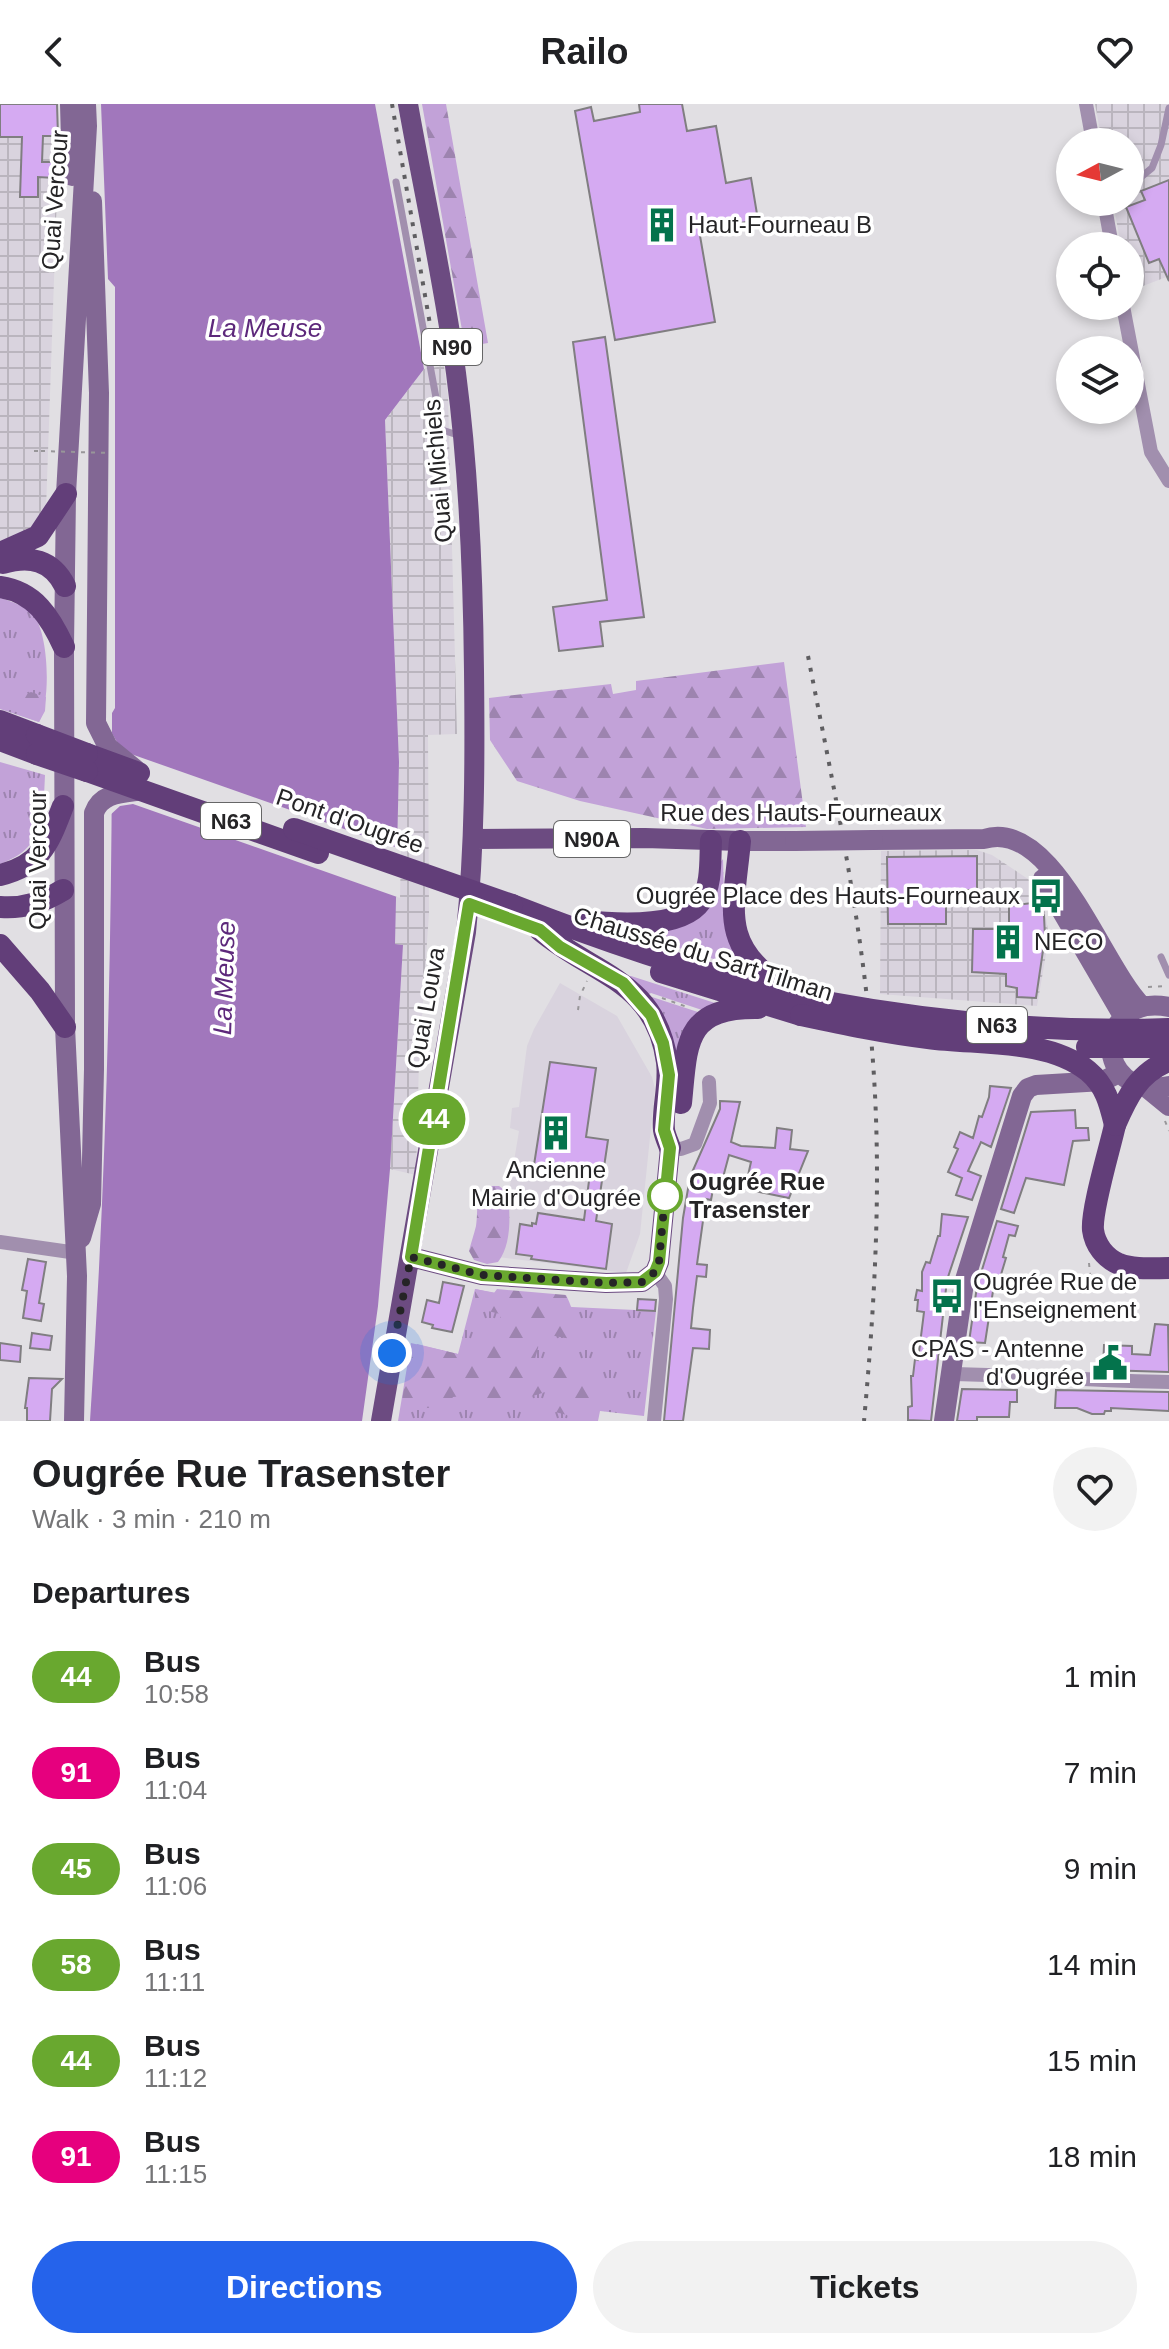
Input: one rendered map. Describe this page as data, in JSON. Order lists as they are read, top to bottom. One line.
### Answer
{"streets":{"highway":["N63","Pont d'Ougrée","Chaussée du Sart Tilman"],"main road":["Quai Vercour","N90","Quai Michiels","Rue des Hauts-Fourneaux","N90A","Quai Louva"]},"crossings":[["Quai Michiels","Rue des Hauts-Fourneaux"],["Quai Michiels","Quai Louva"],["Rue des Hauts-Fourneaux","Quai Louva"],["N63","Pont d'Ougrée"],["Pont d'Ougrée","Chaussée du Sart Tilman"]],"water":["La Meuse"],"places":{"building":["Haut-Fourneau B","NECO","Ancienne Mairie d'Ougrée"],"bus stop":["Ougrée Place des Hauts-Fourneaux","Ougrée Rue de l'Enseignement"],"other":["Ougrée Rue Trasenster"],"public building":["CPAS - Antenne d'Ougrée"]},"lines":["bus line 44"],"north":"left","page":{"header":"Railo","on_map":"44","heading":[["Ougrée Rue Trasenster","Walk · 3 min · 210 m"],"Departures"],"list":[{"mark":"44","name":"Bus","note":"10:58","value":"1 min"},{"mark":"91","name":"Bus","note":"11:04","value":"7 min"},{"mark":"45","name":"Bus","note":"11:06","value":"9 min"},{"mark":"58","name":"Bus","note":"11:11","value":"14 min"},{"mark":"44","name":"Bus","note":"11:12","value":"15 min"},{"mark":"91","name":"Bus","note":"11:15","value":"18 min"}],"buttons":["Directions","Tickets"]}}
